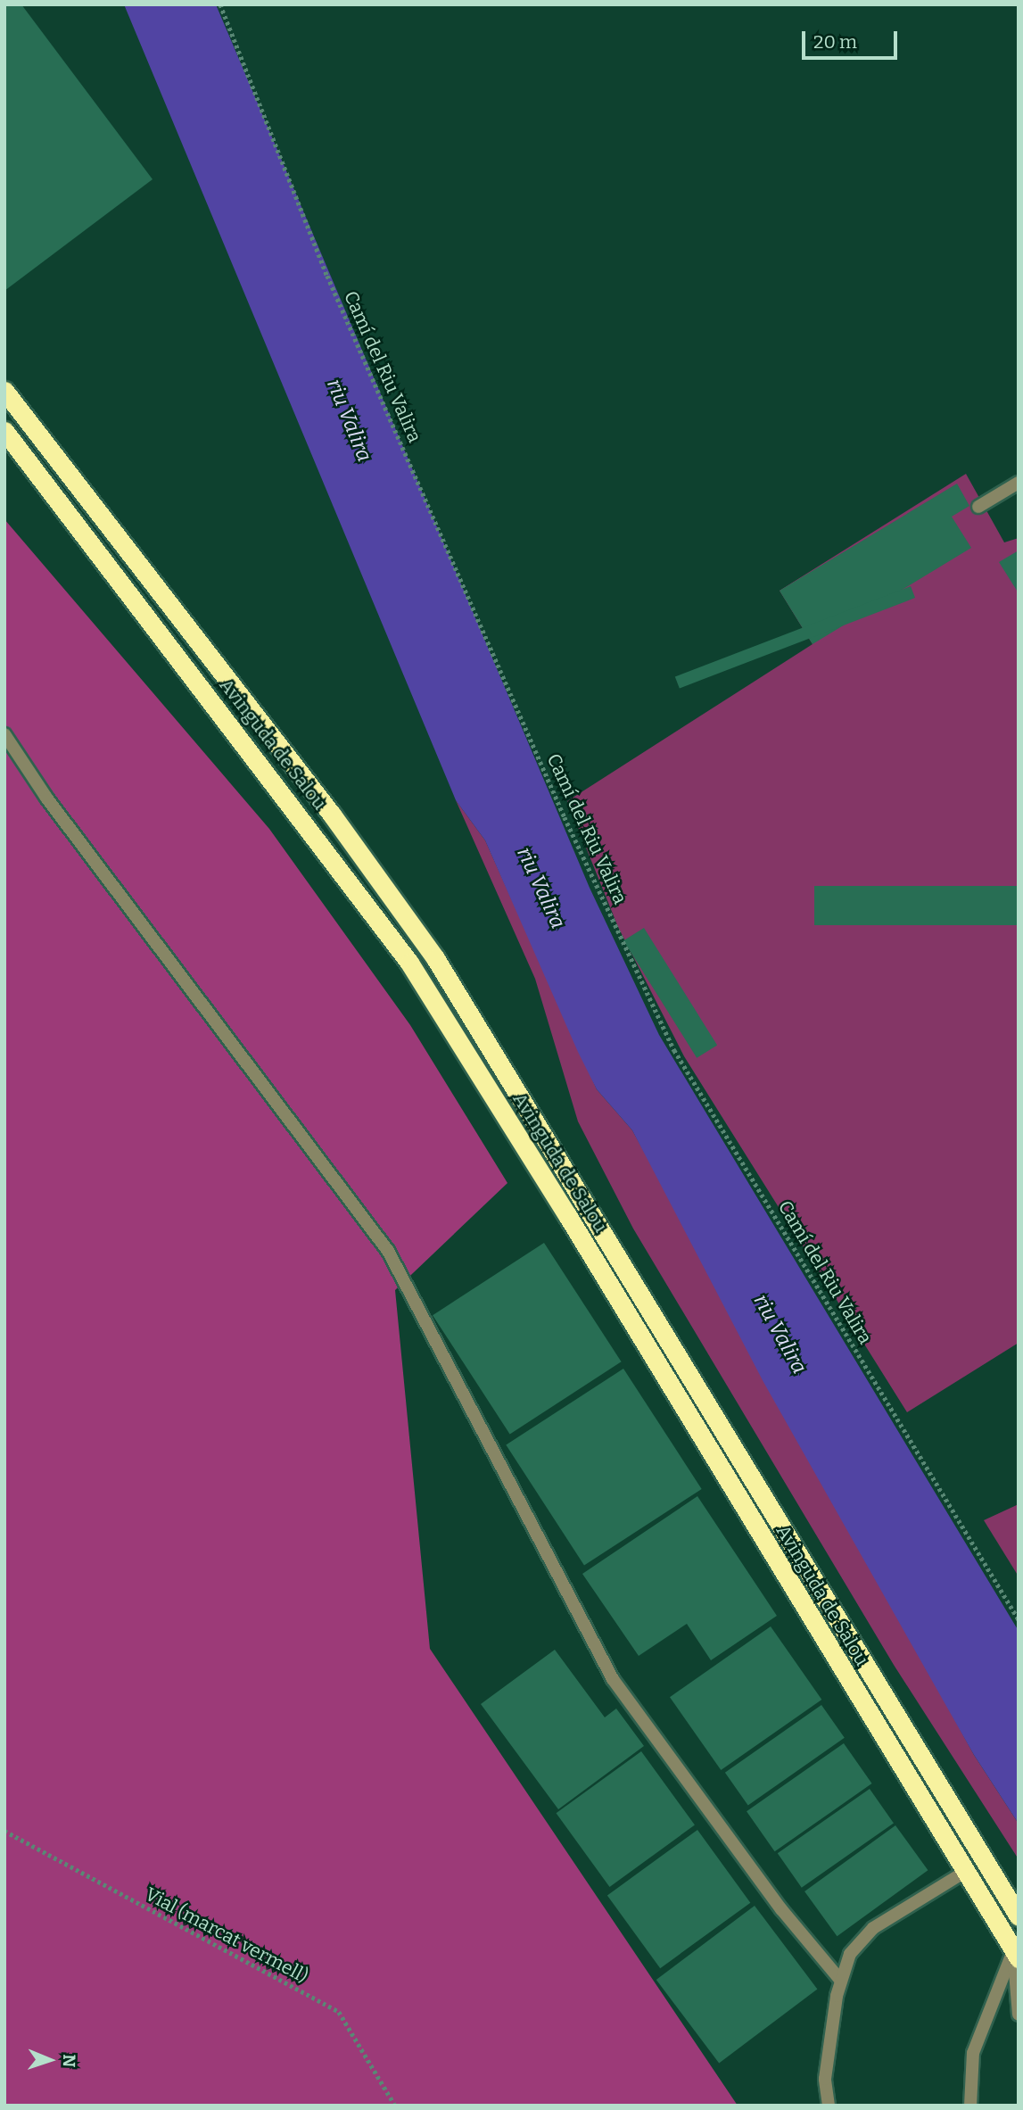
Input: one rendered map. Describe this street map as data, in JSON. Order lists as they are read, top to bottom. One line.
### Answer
{"streets":{"highway":["Avinguda de Salou"],"path":["Camí del Riu Valira","Vial (marcat vermell)"]},"water":["riu Valira"],"scale_bar":"20 m","north":"right"}
